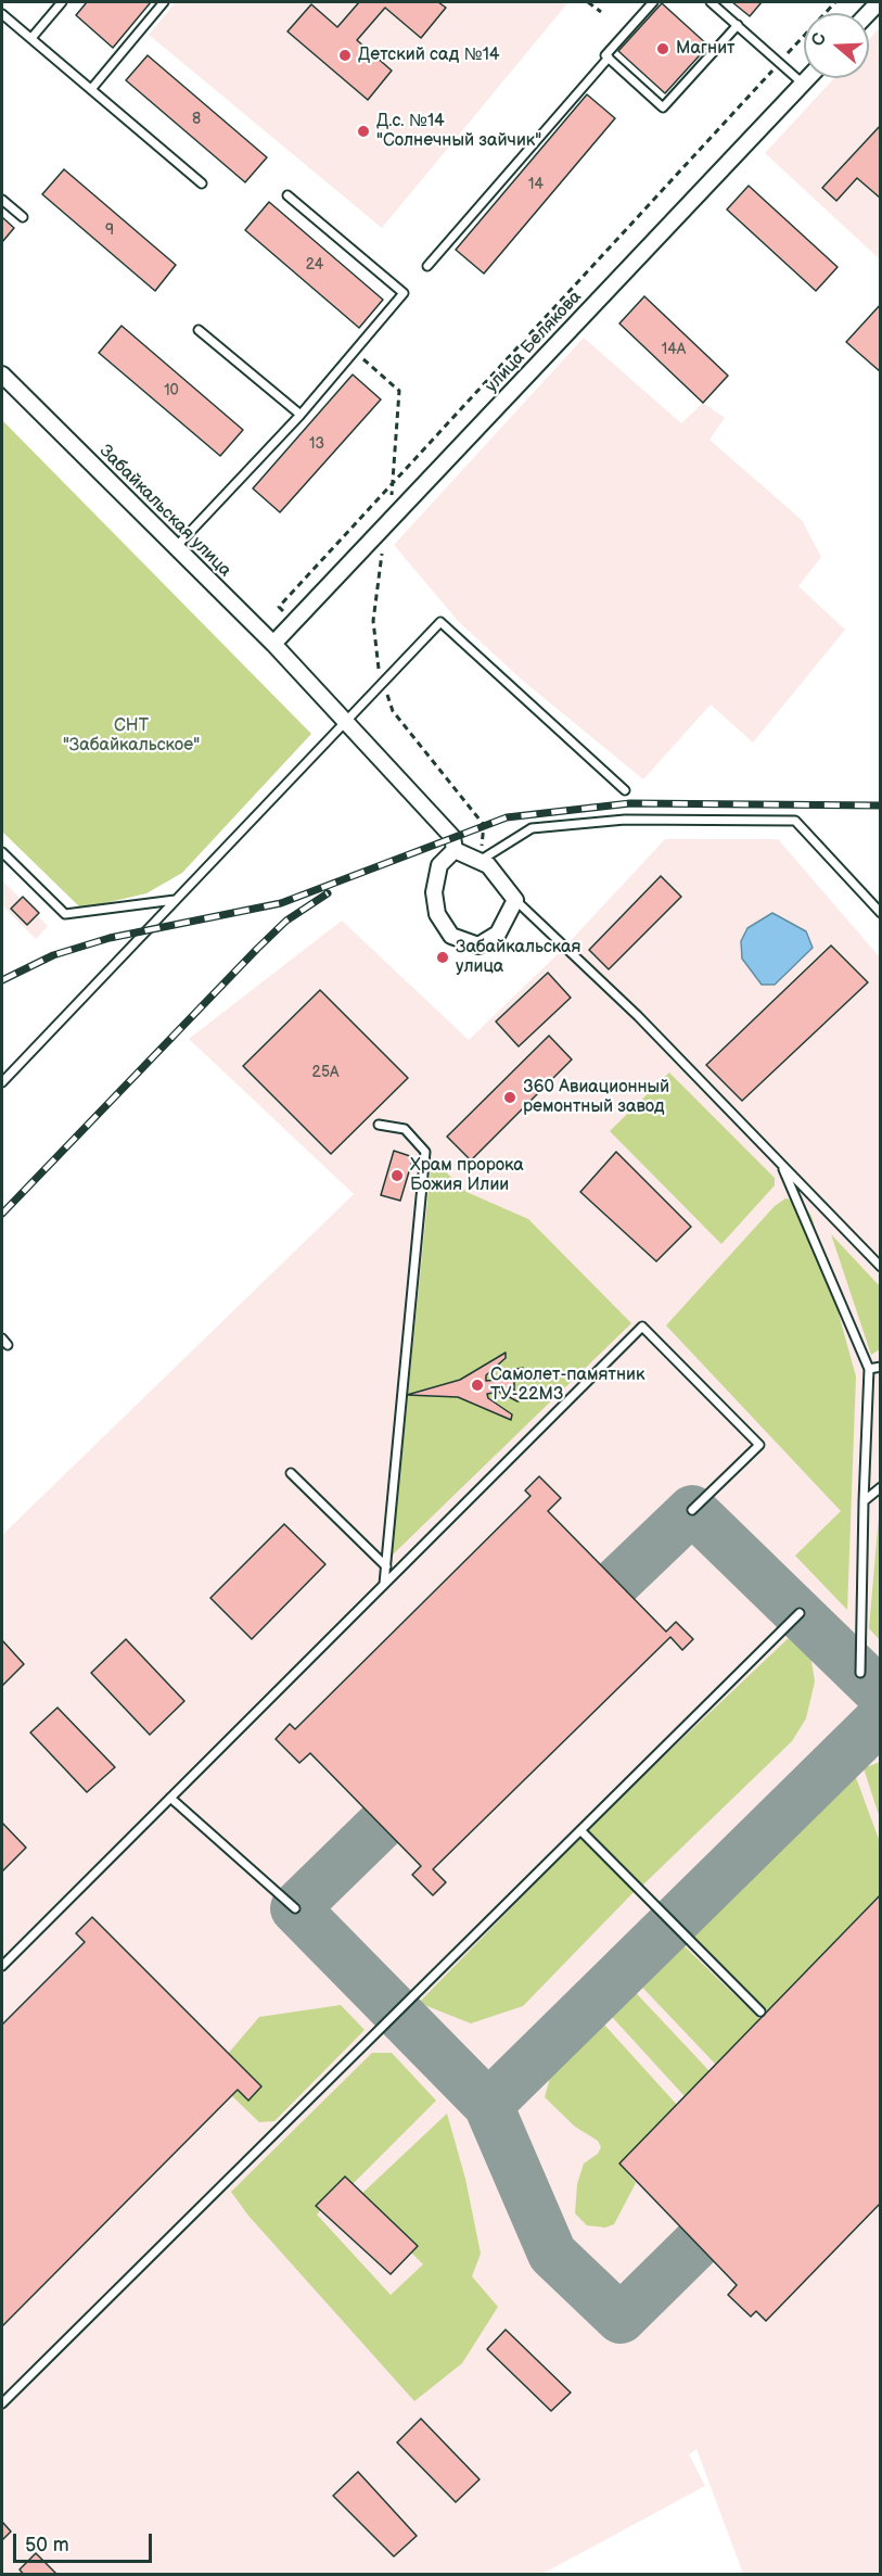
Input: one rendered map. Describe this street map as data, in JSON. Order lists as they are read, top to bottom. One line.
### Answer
{"streets":{"street":["улица Белякова","Забайкальская улица"]},"crossings":[["улица Белякова","Забайкальская улица"]],"parks":["СНТ \"Забайкальское\""],"places":["Магнит","Детский сад №14","Д.с. №14 \"Солнечный зайчик\"","Забайкальская улица","360 Авиационный ремонтный завод","Храм пророка Божия Илии","Самолет-памятник ТУ-22М3"],"house_numbers":["8","14","9","24","14А","10","13","25А"],"scale_bar":"50 m","north":"left"}
